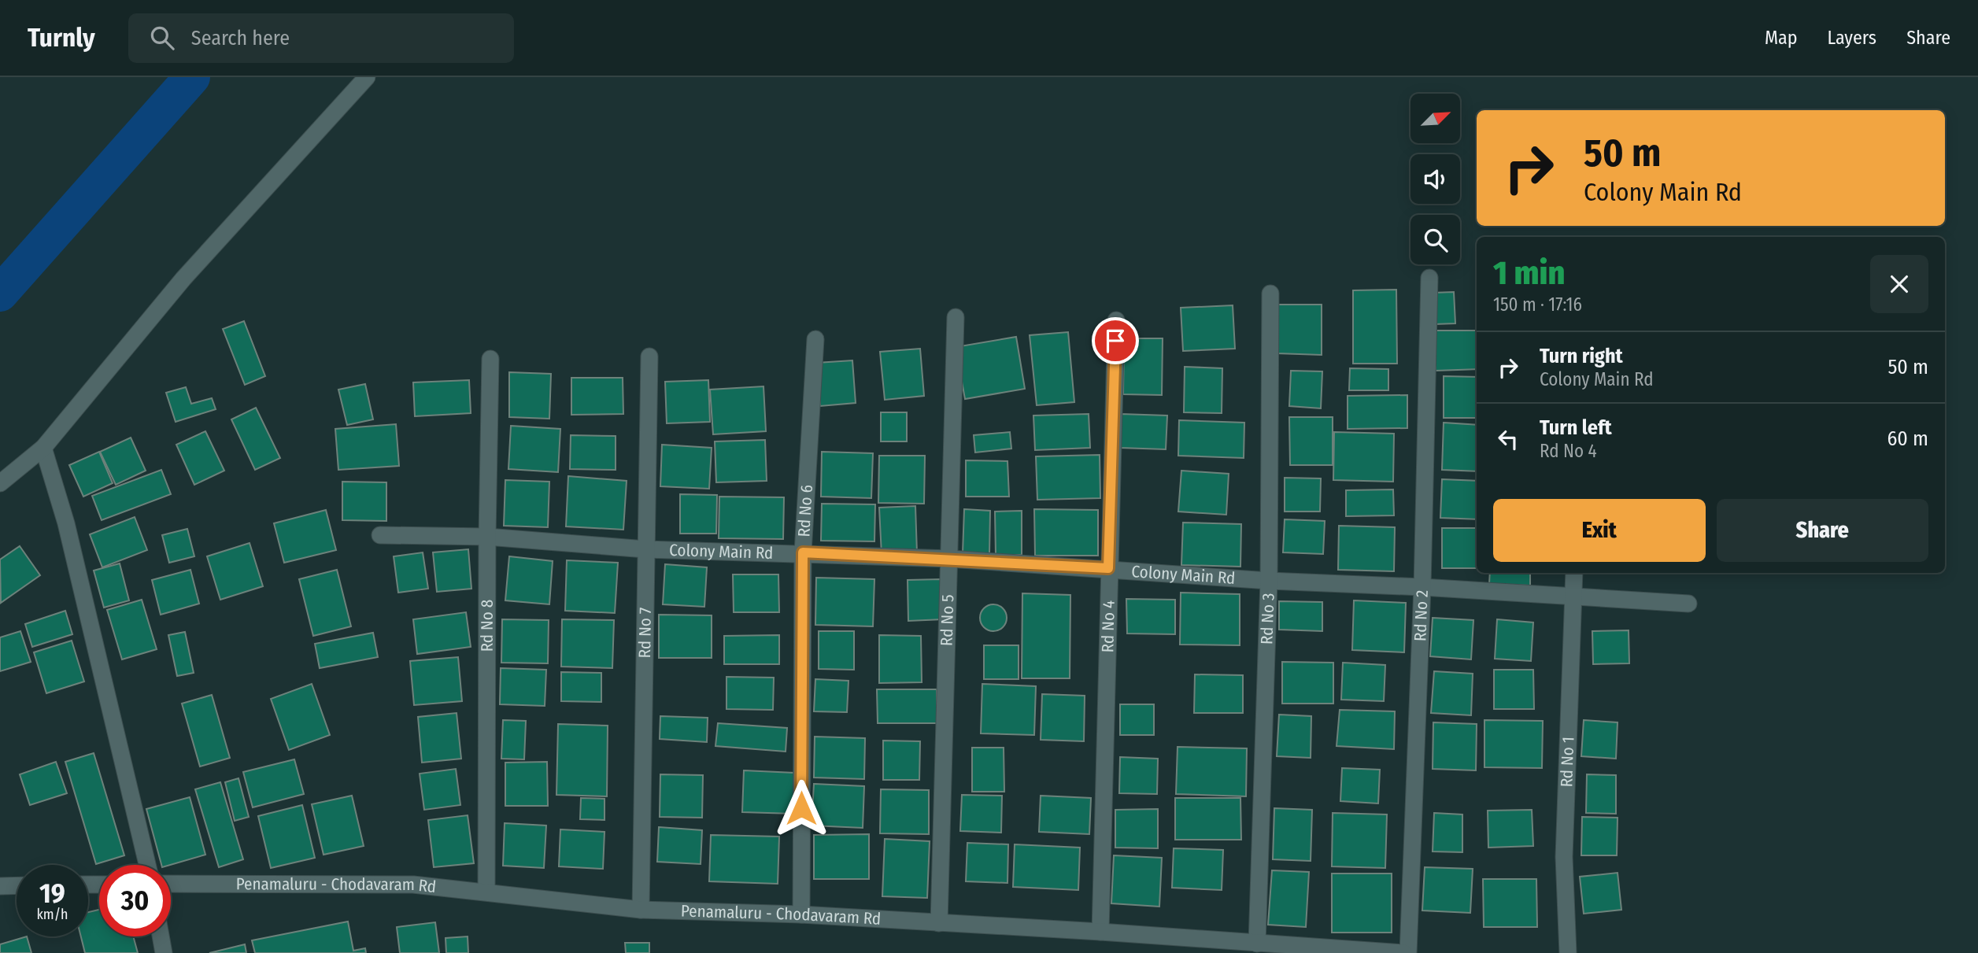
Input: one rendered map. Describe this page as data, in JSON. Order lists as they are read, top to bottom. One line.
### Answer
{"streets":{"street":["Rd No 6","Colony Main Rd","Rd No 2","Rd No 3","Rd No 5","Rd No 8","Rd No 4","Rd No 7","Rd No 1","Penamaluru - Chodavaram Rd"]},"crossings":[["Rd No 6","Colony Main Rd"],["Rd No 6","Penamaluru - Chodavaram Rd"],["Colony Main Rd","Rd No 2"],["Colony Main Rd","Rd No 3"],["Colony Main Rd","Rd No 5"],["Colony Main Rd","Rd No 8"],["Colony Main Rd","Rd No 4"],["Colony Main Rd","Rd No 7"],["Colony Main Rd","Rd No 1"],["Rd No 3","Penamaluru - Chodavaram Rd"],["Rd No 5","Penamaluru - Chodavaram Rd"],["Rd No 8","Penamaluru - Chodavaram Rd"],["Rd No 4","Penamaluru - Chodavaram Rd"],["Rd No 7","Penamaluru - Chodavaram Rd"]],"north":"top right","page":{"header":"Turnly","search":"Search here","nav":["Map","Layers","Share"],"turn":["50 m","Colony Main Rd"],"heading":["1 min","150 m · 17:16"],"list":[{"name":"Turn right","note":"Colony Main Rd","value":"50 m"},{"name":"Turn left","note":"Rd No 4","value":"60 m"}],"buttons":["Exit","Share"],"speed":"19 km/h","limit":"30"}}
